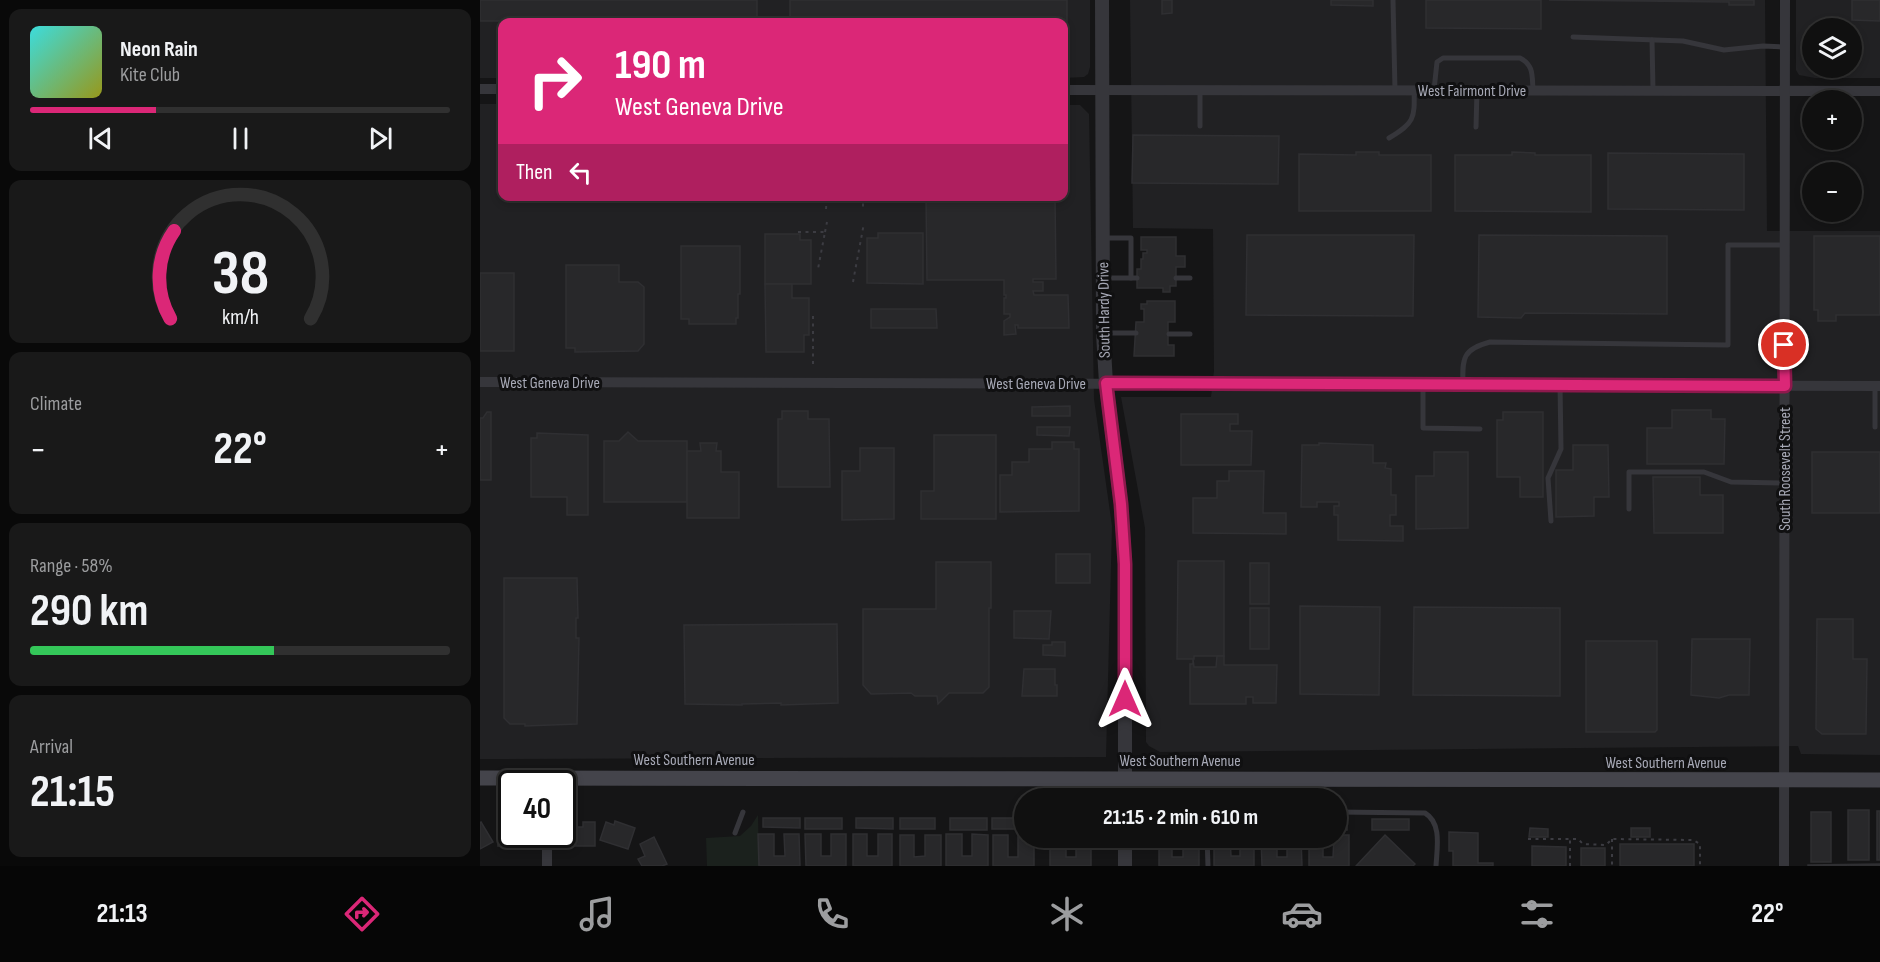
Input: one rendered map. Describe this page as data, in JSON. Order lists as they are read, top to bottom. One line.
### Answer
{"streets":{"main road":["West Southern Avenue"],"street":["West Fairmont Drive","South Hardy Drive","West Geneva Drive","South Roosevelt Street"]},"crossings":[["West Fairmont Drive","South Hardy Drive"],["West Fairmont Drive","South Roosevelt Street"],["South Hardy Drive","West Geneva Drive"],["South Hardy Drive","West Southern Avenue"],["West Geneva Drive","South Roosevelt Street"],["South Roosevelt Street","West Southern Avenue"]],"page":{"map_buttons":["+","−"],"turn":["190 m","West Geneva Drive"],"song":["Neon Rain","Kite Club"],"then":"Then","tile":["Climate",["Range · 58%","290 km"],["Arrival","21:15"]],"heat":["−","22°","+"],"limit":"40","trip":"21:15 · 2 min · 610 m","tabs":["21:13","22°"],"gauge":["38","km/h"]}}
